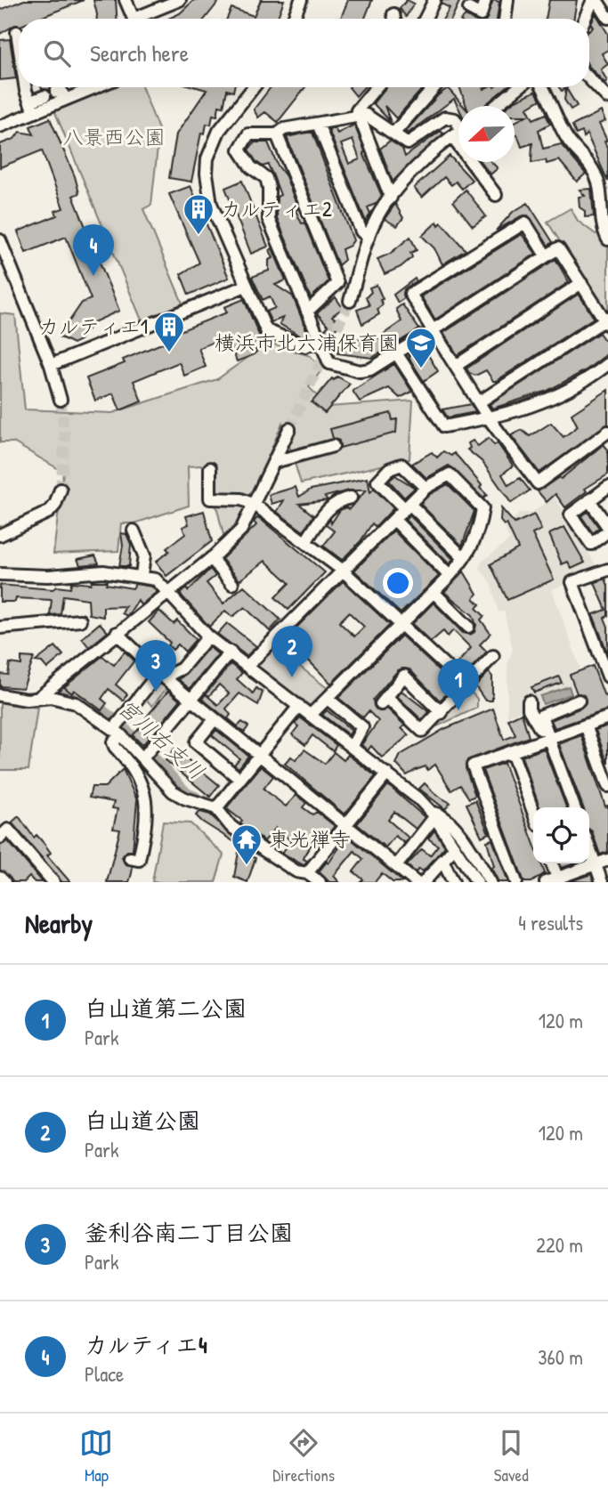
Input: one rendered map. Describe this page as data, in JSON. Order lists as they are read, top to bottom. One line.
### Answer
{"water":["宮川右支川"],"parks":["八景西公園"],"places":{"building":["カルティエ2","カルティエ1"],"school or university":["横浜市北六浦保育園"],"temple":["東光禅寺"]},"north":"left","page":{"search":"Search here","pins":["4","2","3","1"],"heading":["Nearby","4 results"],"list":[{"mark":"1","name":"白山道第二公園","note":"Park","value":"120 m"},{"mark":"2","name":"白山道公園","note":"Park","value":"120 m"},{"mark":"3","name":"釜利谷南二丁目公園","note":"Park","value":"220 m"},{"mark":"4","name":"カルティエ4","note":"Place","value":"360 m"}],"nav":["Map","Directions","Saved"]}}
